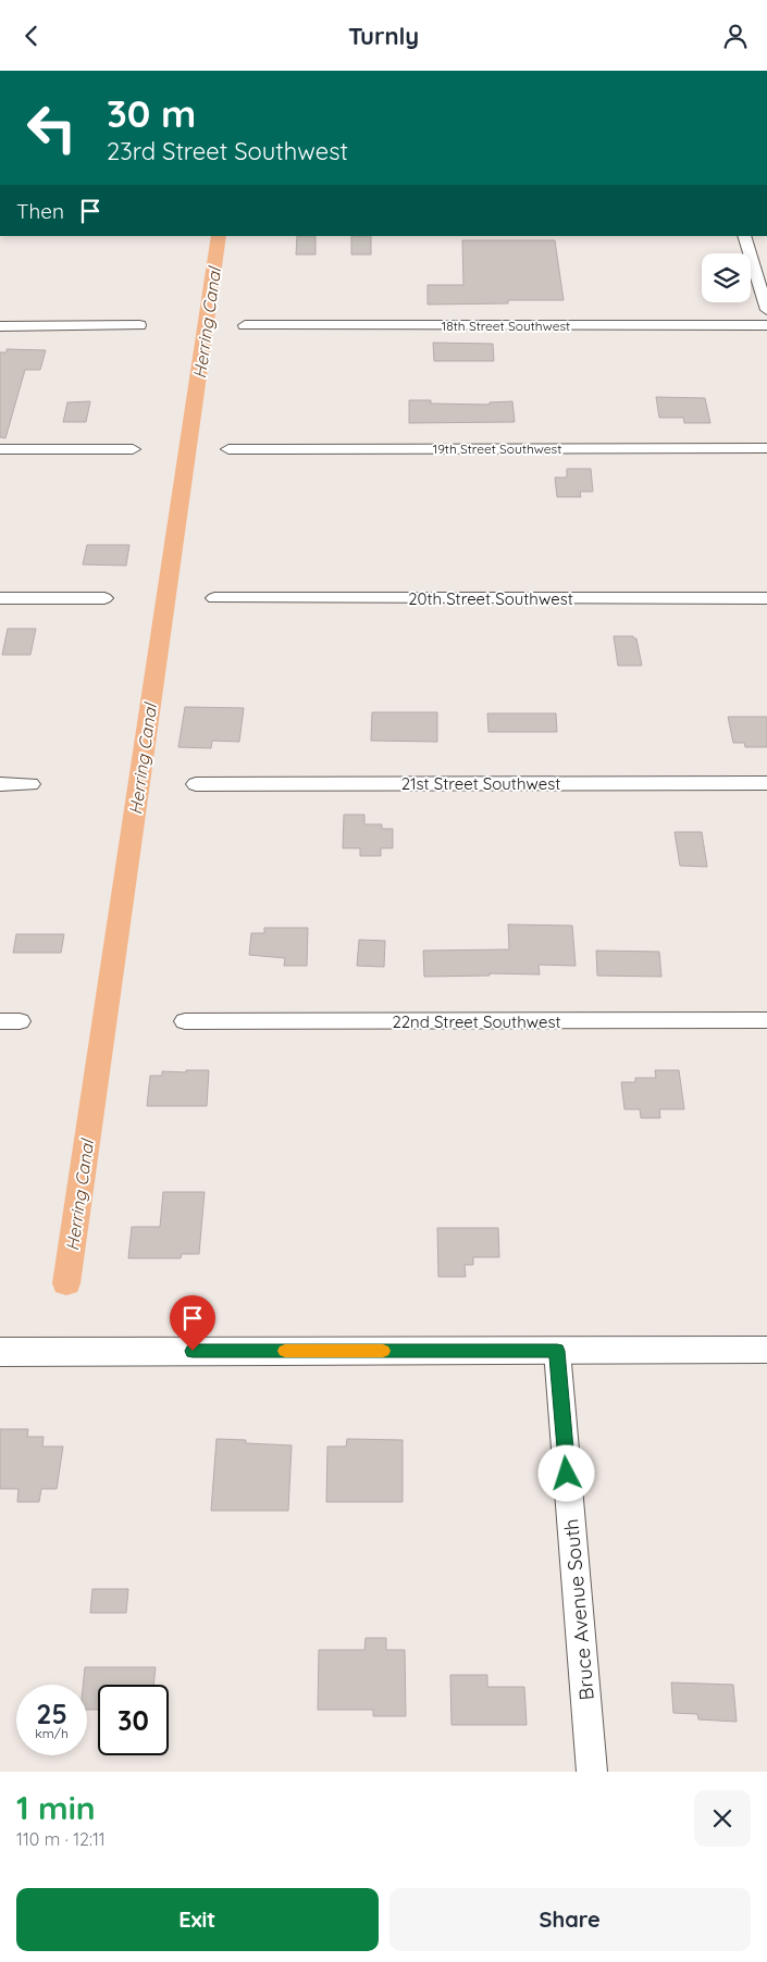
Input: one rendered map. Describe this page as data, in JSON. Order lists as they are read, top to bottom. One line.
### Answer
{"streets":{"street":["18th Street Southwest","19th Street Southwest","20th Street Southwest","21st Street Southwest","22nd Street Southwest","Bruce Avenue South"]},"water":["Herring Canal"],"page":{"header":"Turnly","turn":["30 m","23rd Street Southwest"],"then":"Then","speed":"25 km/h","limit":"30","heading":["1 min","110 m · 12:11"],"buttons":["Exit","Share"]}}
